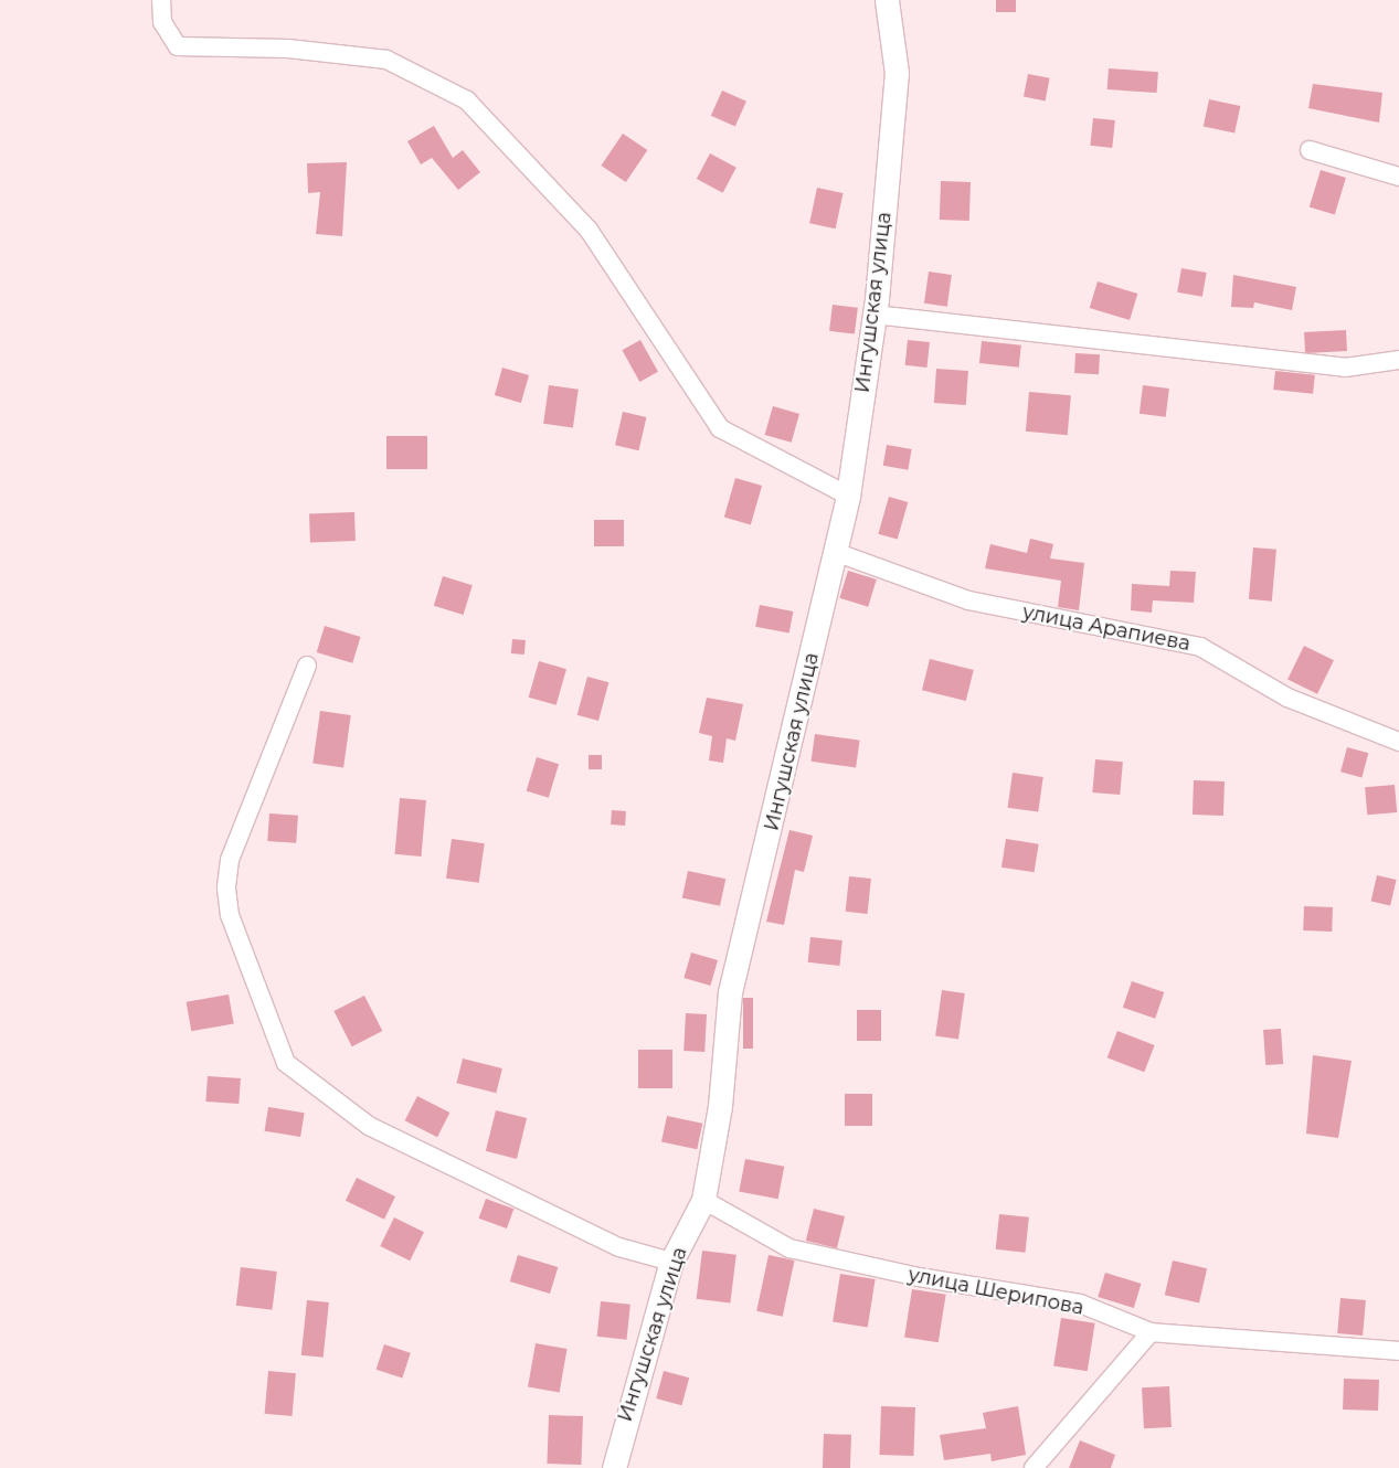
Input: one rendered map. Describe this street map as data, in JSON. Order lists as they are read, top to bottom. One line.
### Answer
{"streets":{"street":["Ингушская улица","улица Арапиева","улица Шерипова"]},"crossings":[["Ингушская улица","улица Арапиева"],["Ингушская улица","улица Шерипова"]]}
